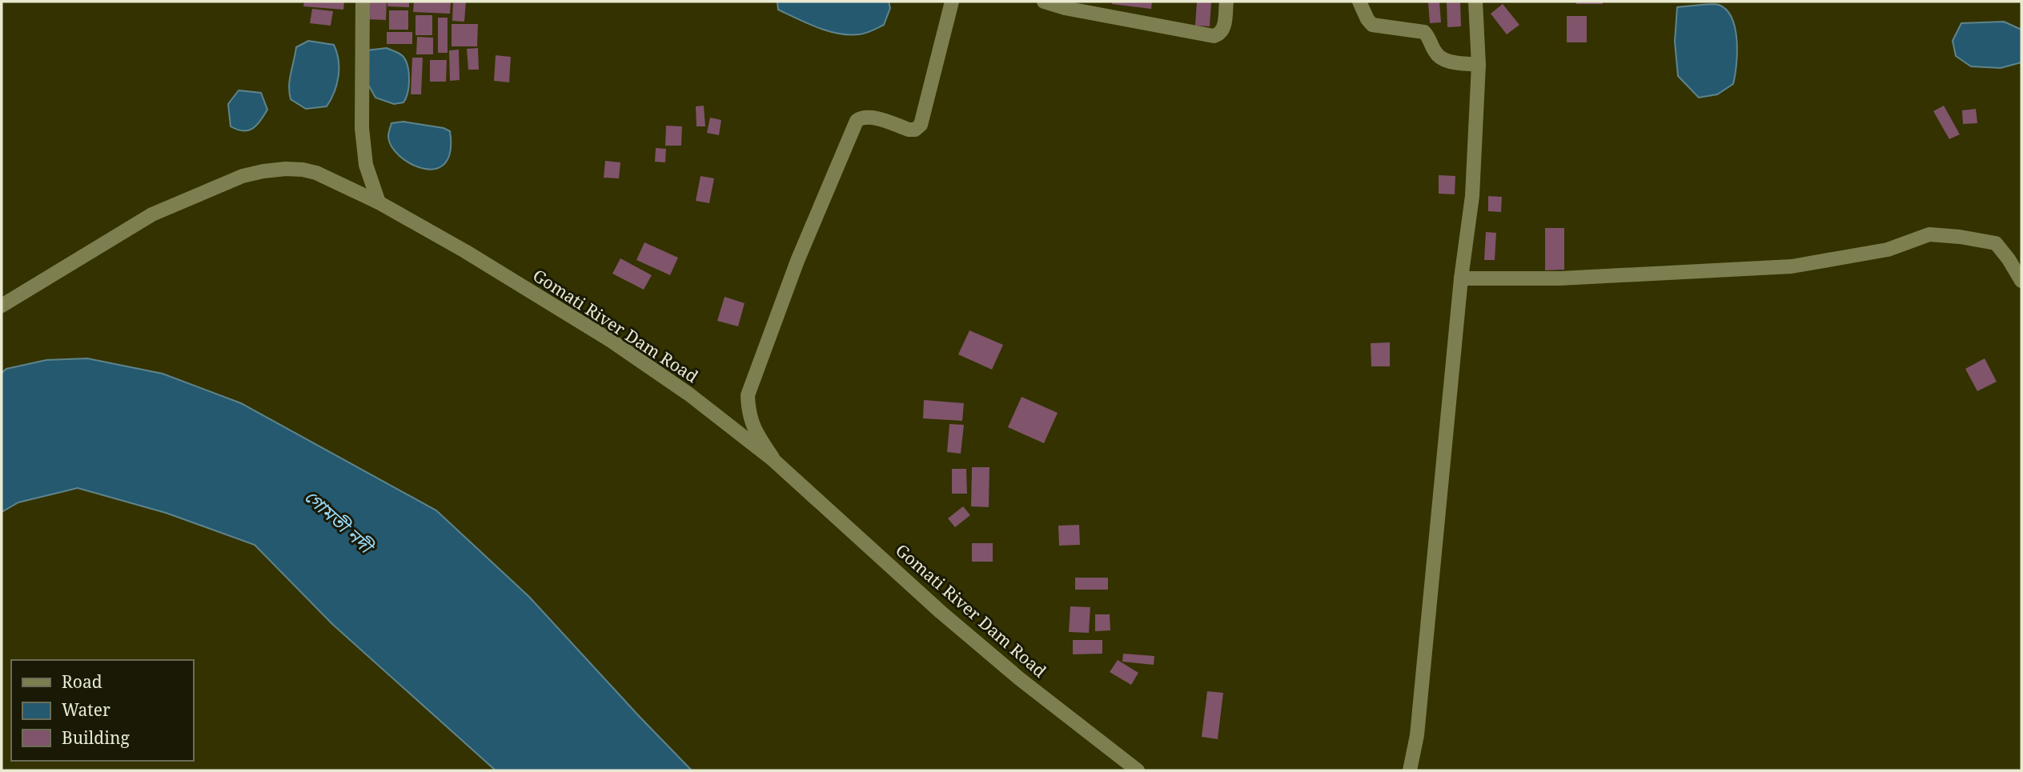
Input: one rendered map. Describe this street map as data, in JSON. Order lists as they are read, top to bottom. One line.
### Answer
{"streets":{"street":["Gomati River Dam Road"]},"water":["গোমতী নদী"],"legend":["Road","Water","Building"]}
